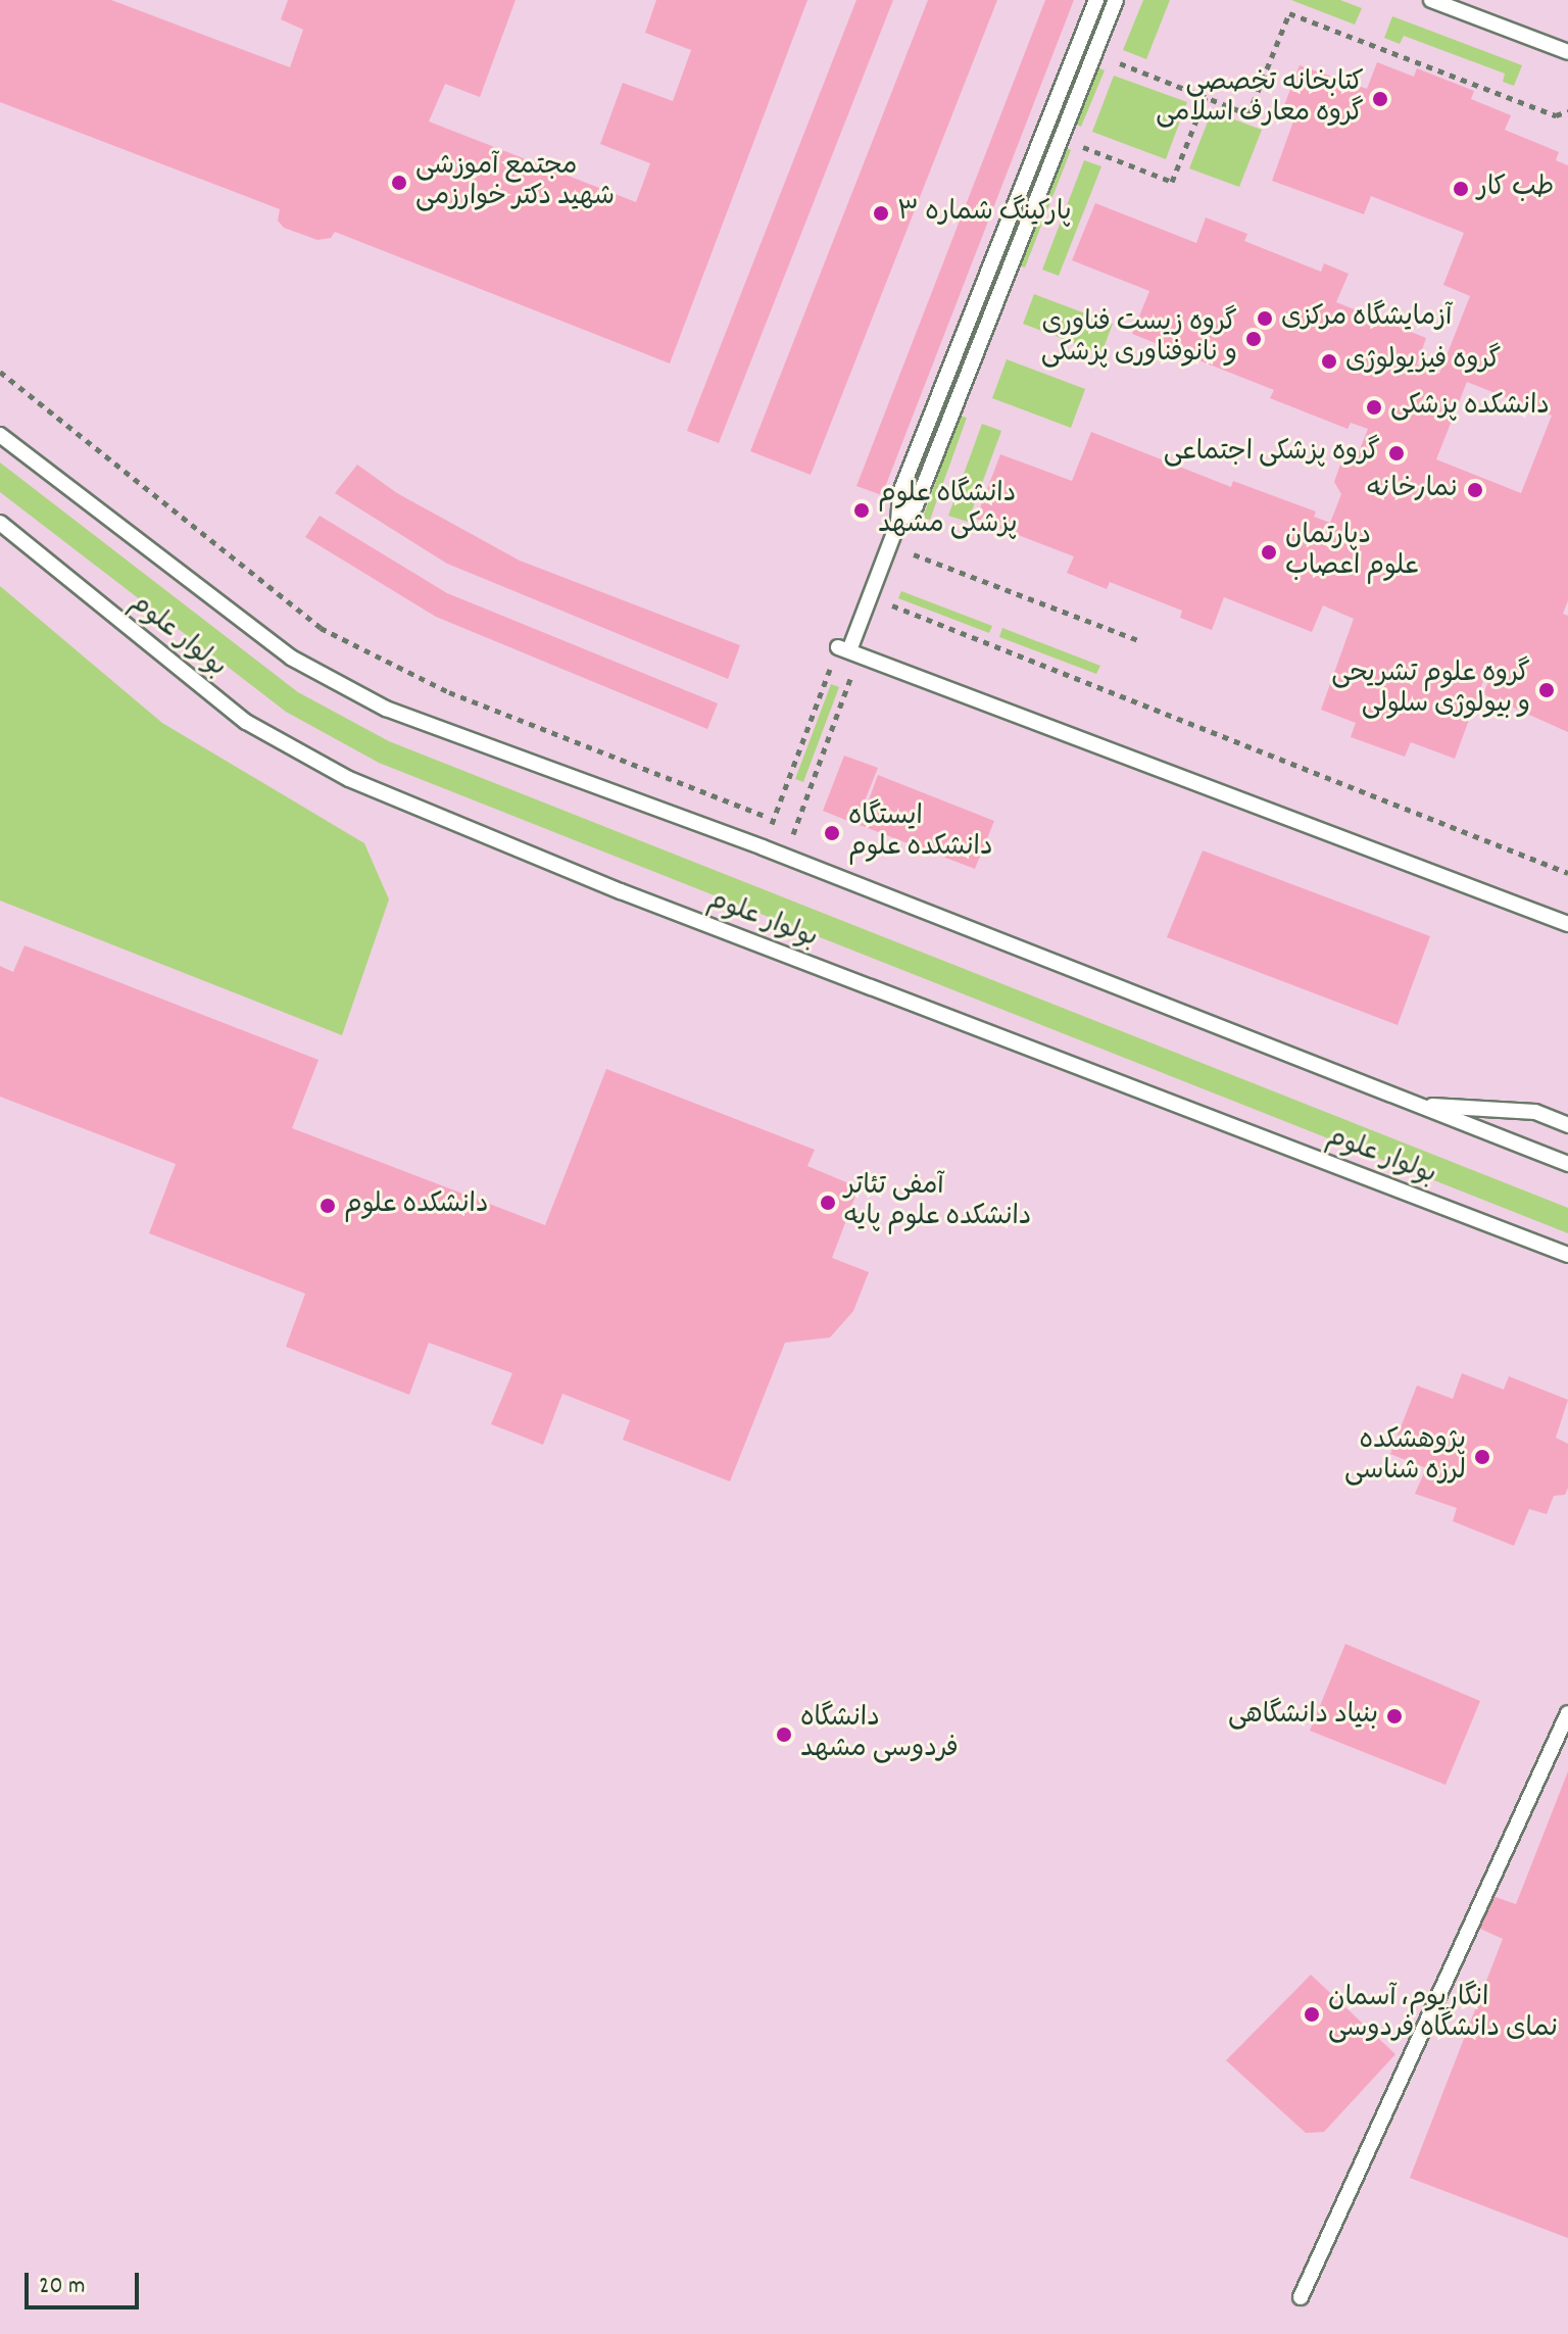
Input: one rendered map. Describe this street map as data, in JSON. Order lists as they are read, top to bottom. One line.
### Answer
{"streets":{"lane":["بولوار علوم"]},"places":["کتابخانه تخصصی گروه معارف اسلامی","مجتمع آموزشی شهید دکتر خوارزمی","طب کار","پارکینگ شماره ۳","آزمایشگاه مرکزی","گروه زیست فناوری و نانوفناوری پزشکی","گروه فیزیولوژی","دانشکده پزشکی","گروه پزشکی اجتماعی","نمارخانه","دانشگاه علوم پزشکی مشهد","دپارتمان علوم اعصاب","گروه علوم تشریحی و بیولوژی سلولی","ایستگاه دانشکده علوم","آمفی تئاتر دانشکده علوم پایه","دانشکده علوم","پژوهشکده لرزه شناسی","بنیاد دانشگاهی","دانشگاه فردوسی مشهد","انگاریوم، آسمان نمای دانشگاه فردوسی"],"scale_bar":"20 m"}
